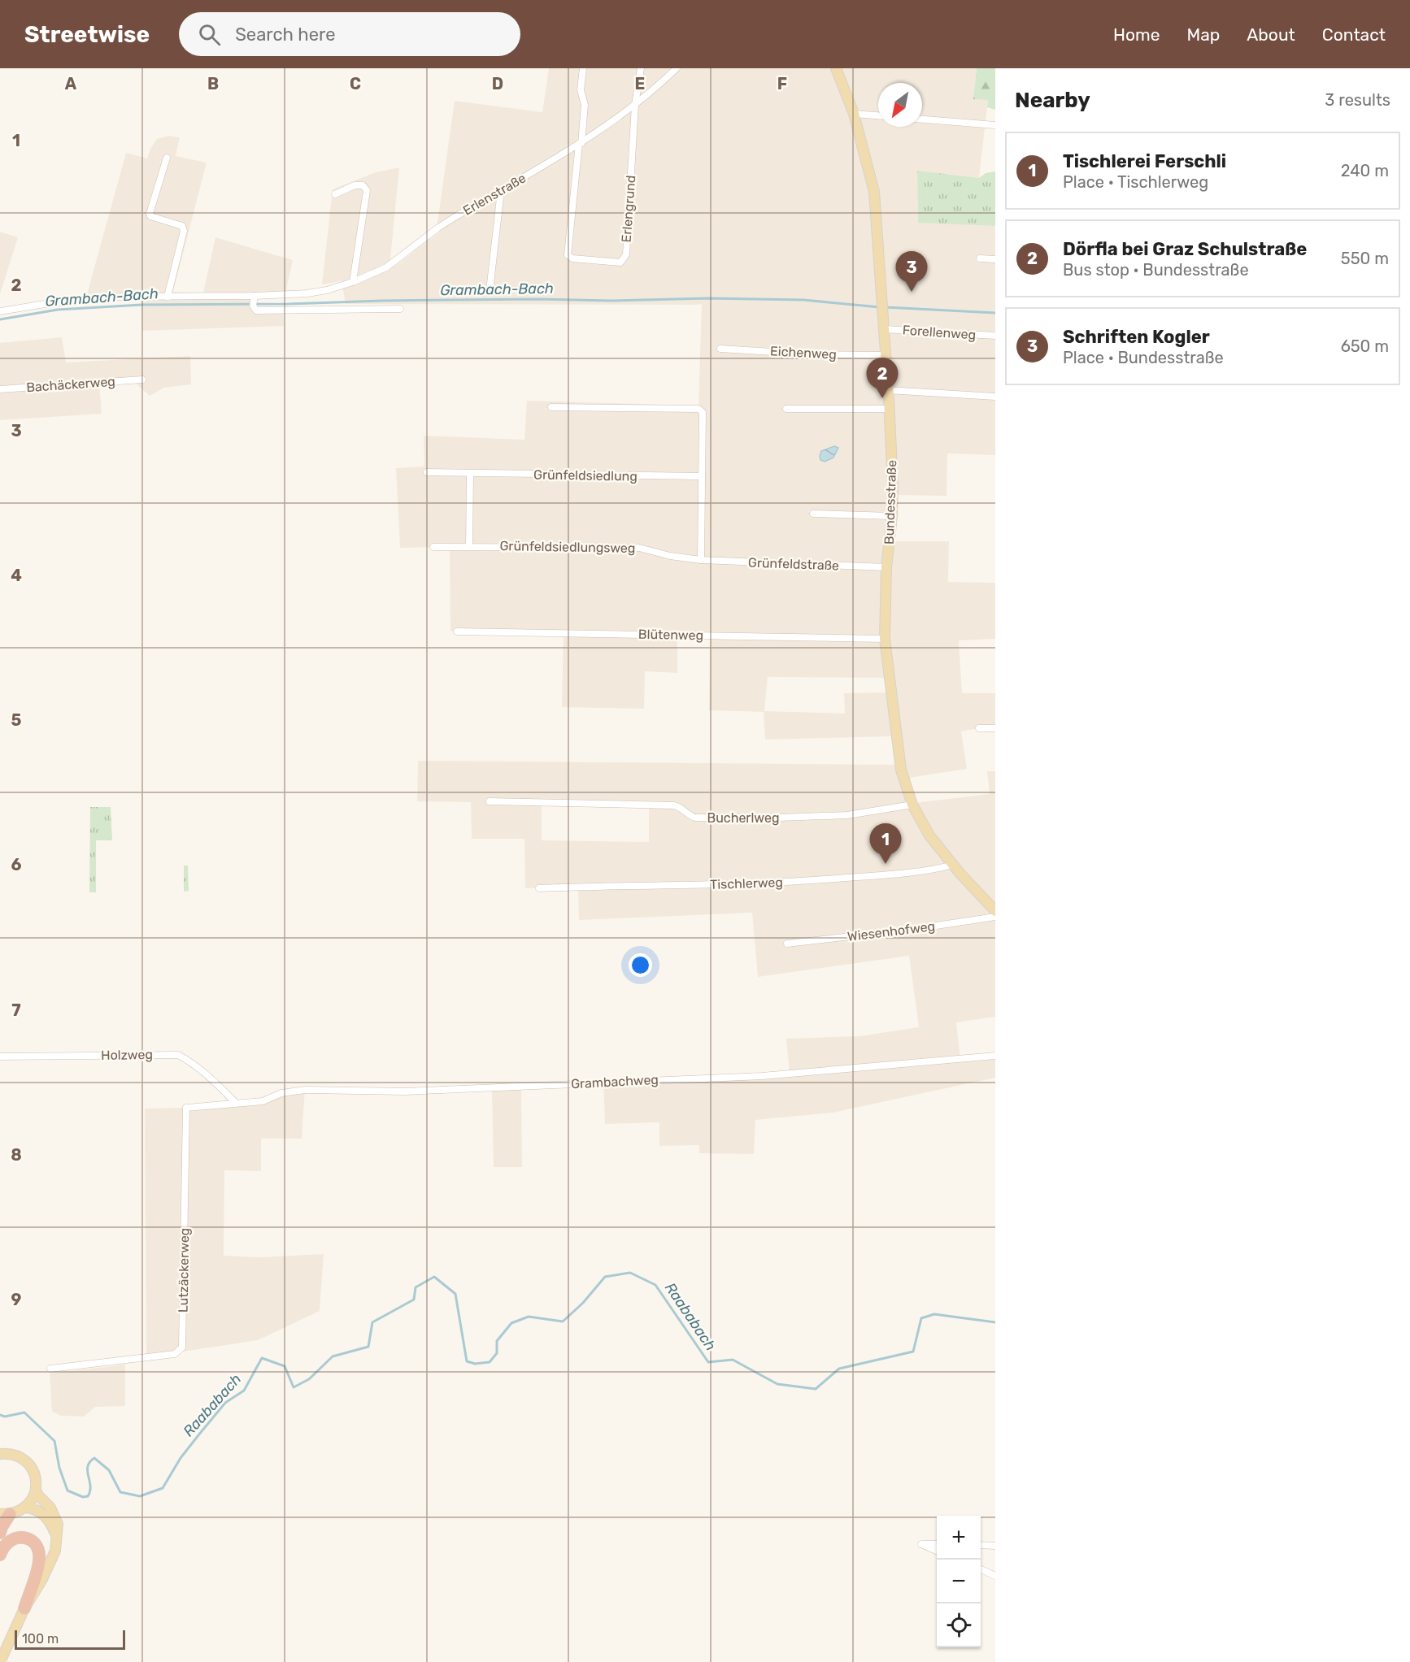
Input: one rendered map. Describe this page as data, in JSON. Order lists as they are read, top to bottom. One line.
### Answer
{"streets":{"main road":["Bundesstraße"],"street":["Erlenstraße","Erlengrund","Forellenweg","Eichenweg","Bachäckerweg","Grünfeldsiedlung","Grünfeldsiedlungsweg","Grünfeldstraße","Blütenweg","Bucherlweg","Tischlerweg","Wiesenhofweg","Holzweg","Grambachweg","Lutzäckerweg"]},"crossings":[["Erlenstraße","Erlengrund"],["Forellenweg","Bundesstraße"],["Eichenweg","Bundesstraße"],["Bundesstraße","Grünfeldstraße"],["Bundesstraße","Blütenweg"],["Bundesstraße","Bucherlweg"],["Bundesstraße","Tischlerweg"],["Grünfeldsiedlungsweg","Grünfeldstraße"],["Holzweg","Grambachweg"],["Holzweg","Lutzäckerweg"],["Grambachweg","Lutzäckerweg"]],"water":["Grambach-Bach","Raababach"],"scale_bar":"100 m","north":"bottom left","page":{"header":"Streetwise","search":"Search here","nav":["Home","Map","About","Contact"],"heading":["Nearby","3 results"],"list":[{"mark":"1","name":"Tischlerei Ferschli","note":"Place · Tischlerweg","value":"240 m"},{"mark":"2","name":"Dörfla bei Graz Schulstraße","note":"Bus stop · Bundesstraße","value":"550 m"},{"mark":"3","name":"Schriften Kogler","note":"Place · Bundesstraße","value":"650 m"}],"pins":["3","2","1"],"map_buttons":["+","−"],"scale":"100 m"},"grid":{"columns":["A","B","C","D","E","F"],"rows":["1","2","3","4","5","6","7","8","9"]}}
